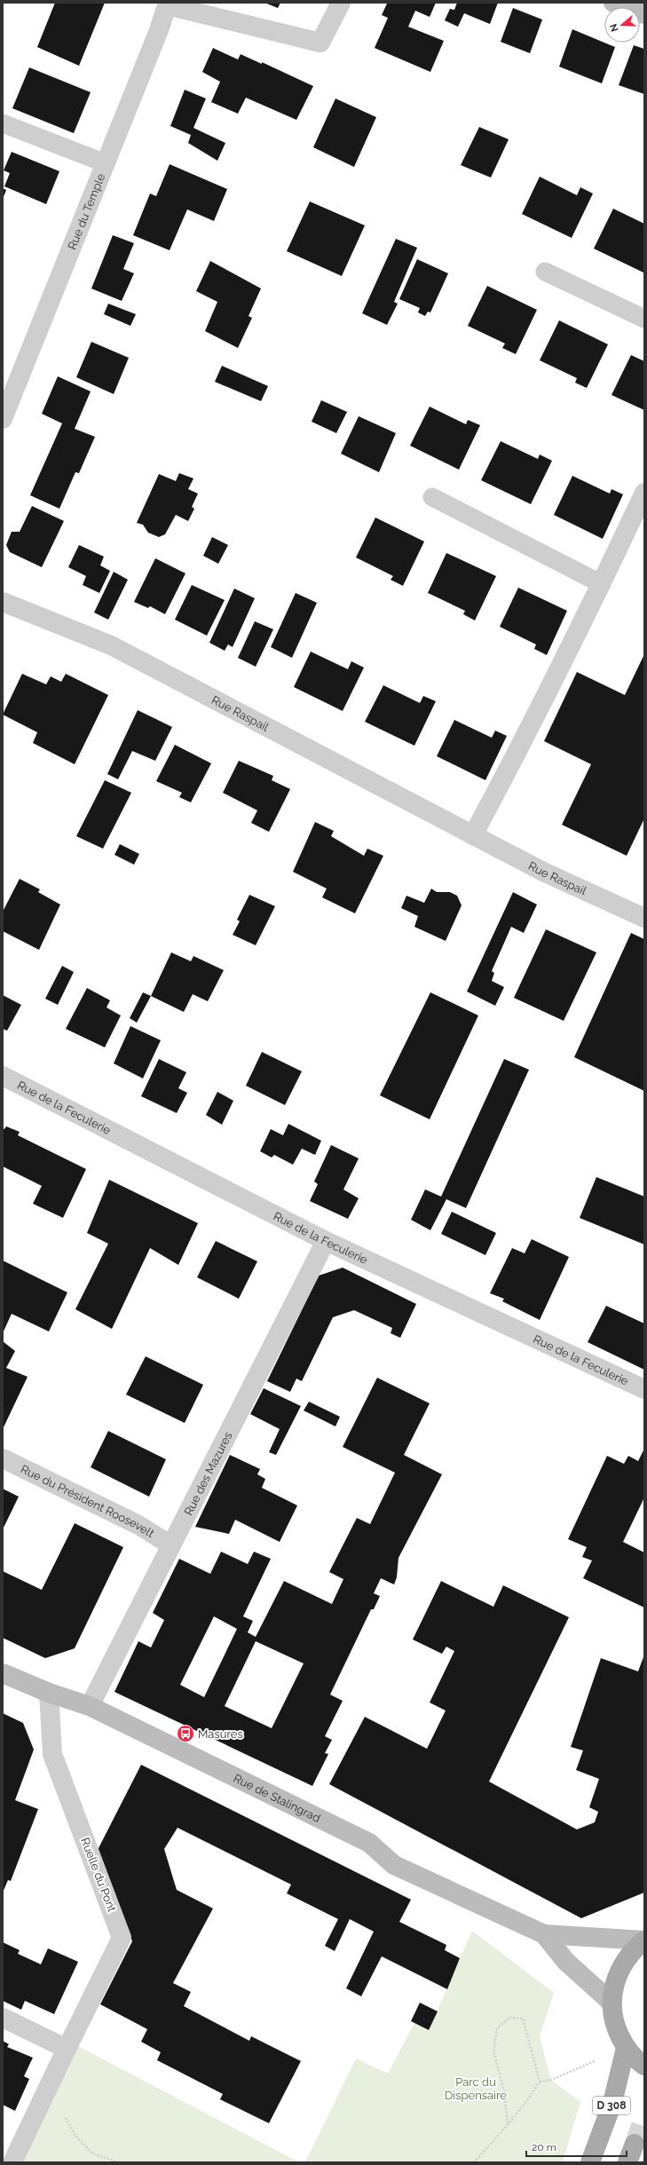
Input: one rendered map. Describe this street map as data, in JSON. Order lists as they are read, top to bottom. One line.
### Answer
{"streets":{"main road":["Rue de Stalingrad","D 308"],"street":["Rue du Temple","Rue Raspail","Rue de la Feculerie","Rue des Mazures","Rue du Président Roosevelt","Ruelle du Pont"]},"crossings":[["Rue de la Feculerie","Rue des Mazures"],["Rue des Mazures","Rue du Président Roosevelt"],["Rue des Mazures","Rue de Stalingrad"],["Rue de Stalingrad","Ruelle du Pont"]],"parks":["Parc du Dispensaire"],"places":{"bus stop":["Masures"]},"scale_bar":"20 m","north":"left"}
